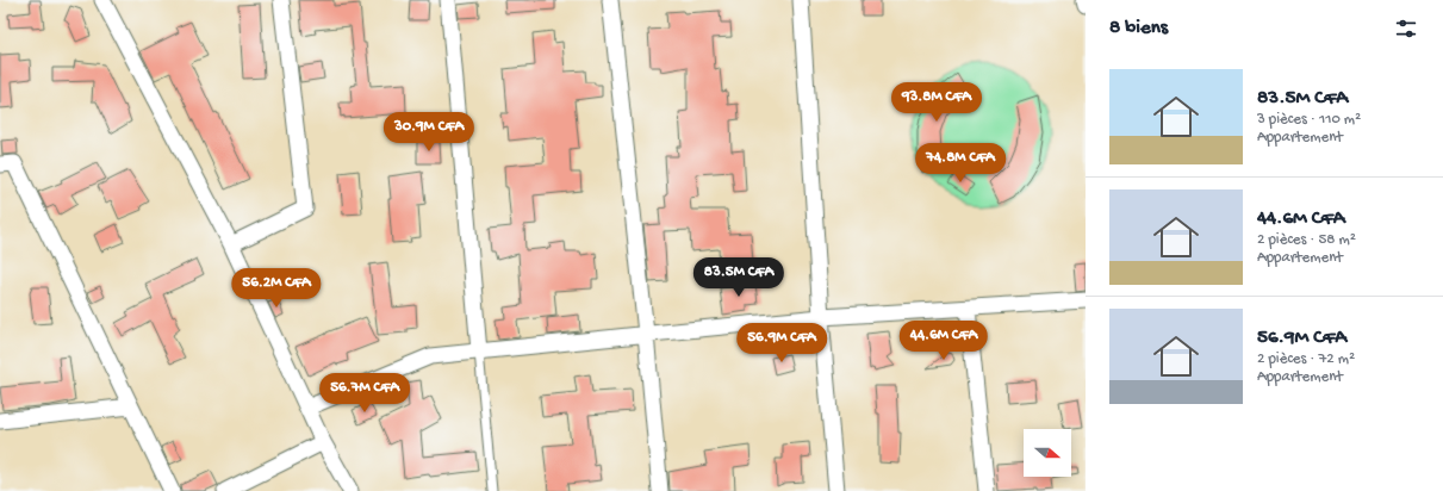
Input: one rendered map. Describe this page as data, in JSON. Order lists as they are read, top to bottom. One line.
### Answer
{"north":"right","page":{"heading":"8 biens","list":[{"name":"83.5M CFA","note":"3 pièces · 110 m² · Appartement"},{"name":"44.6M CFA","note":"2 pièces · 58 m² · Appartement"},{"name":"56.9M CFA","note":"2 pièces · 72 m² · Appartement"}],"price":["93.8M CFA","30.9M CFA","74.8M CFA","83.5M CFA","56.2M CFA","44.6M CFA","56.9M CFA","56.7M CFA"]}}
